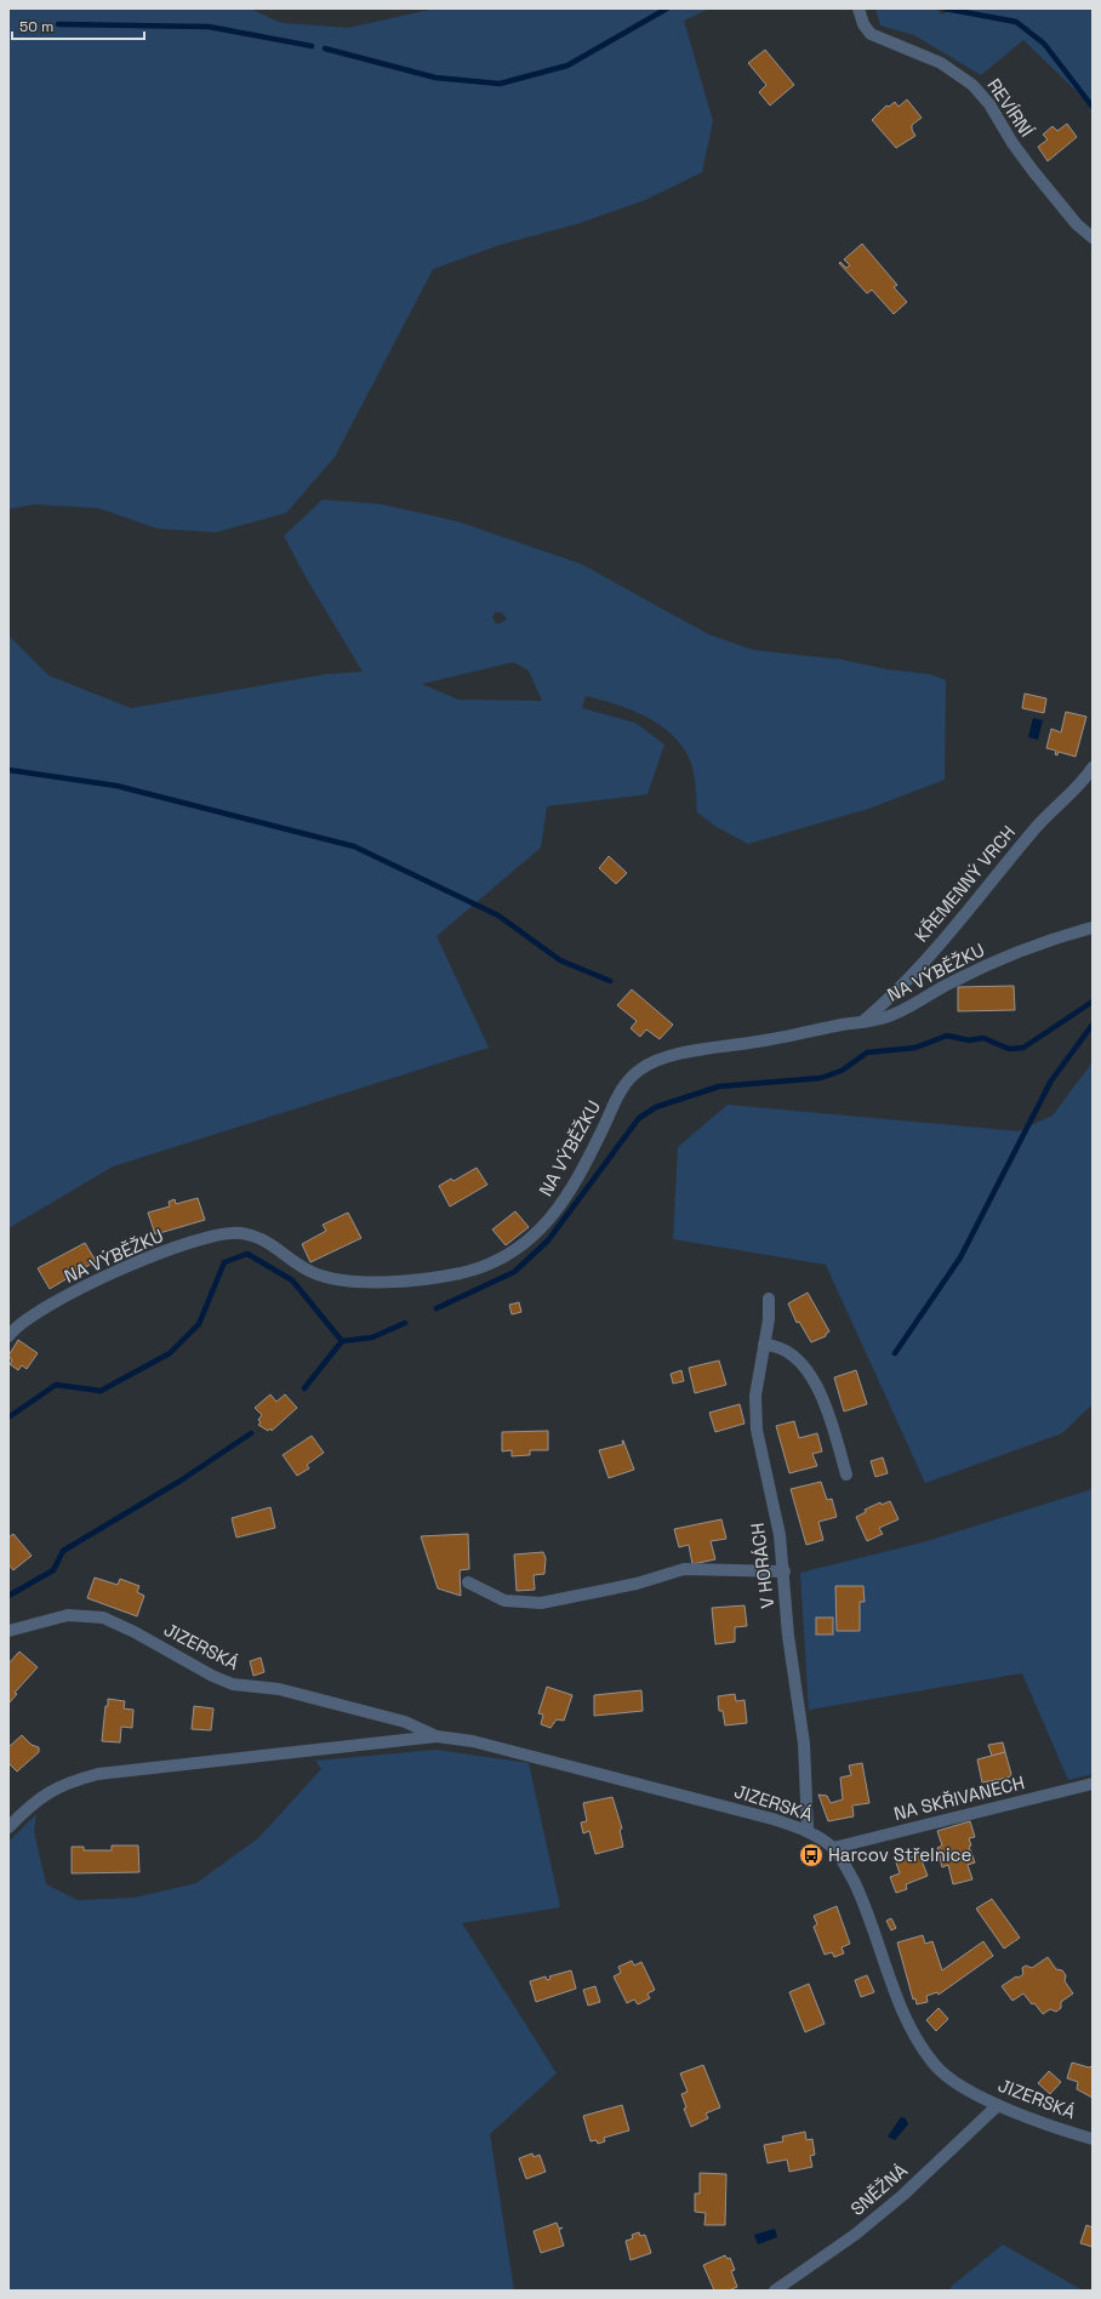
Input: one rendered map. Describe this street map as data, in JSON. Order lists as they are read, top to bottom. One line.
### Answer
{"streets":{"street":["REVÍRNÍ","KŘEMENNÝ VRCH","NA VÝBĚŽKU","V HORÁCH","JIZERSKÁ","NA SKŘIVANECH","SNĚŽNÁ"]},"crossings":[["KŘEMENNÝ VRCH","NA VÝBĚŽKU"],["V HORÁCH","JIZERSKÁ"],["JIZERSKÁ","NA SKŘIVANECH"],["JIZERSKÁ","SNĚŽNÁ"]],"places":{"bus stop":["Harcov Střelnice"]},"scale_bar":"50 m"}
